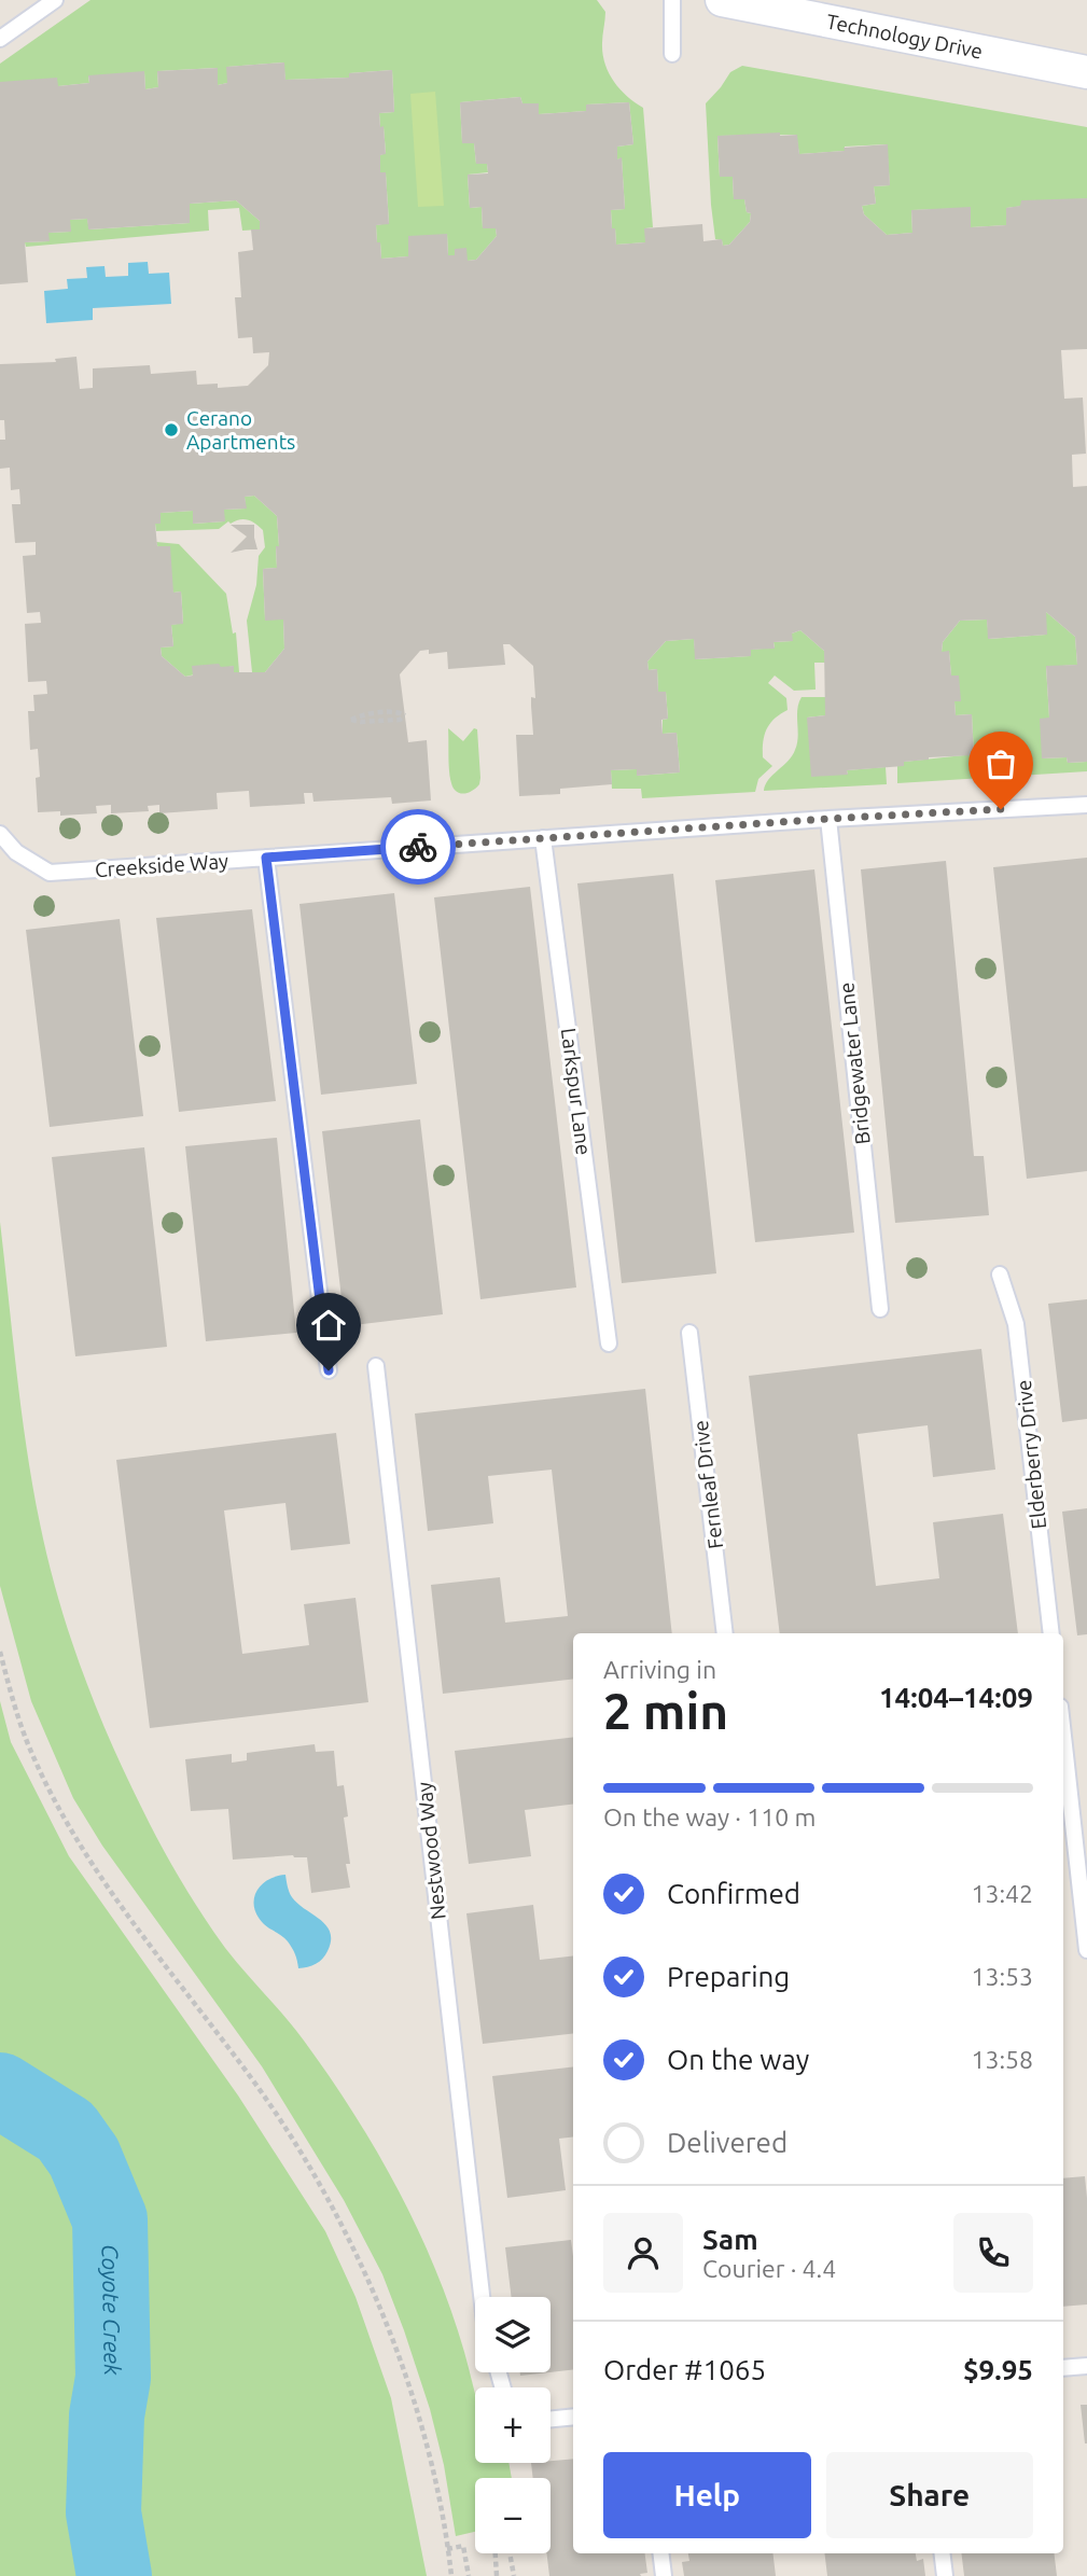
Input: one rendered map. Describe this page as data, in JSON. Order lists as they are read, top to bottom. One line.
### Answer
{"streets":{"street":["Technology Drive"],"lane":["Creekside Way","Bridgewater Lane","Larkspur Lane","Elderberry Drive","Fernleaf Drive","Nestwood Way"]},"crossings":[["Creekside Way","Bridgewater Lane"],["Creekside Way","Larkspur Lane"]],"water":["Coyote Creek"],"places":["Cerano Apartments"],"page":{"heading":["2 min","Arriving in","14:04–14:09"],"panel":["Sam","Courier · 4.4","Order #1065","$9.95"],"bar":"On the way · 110 m","list":[["Confirmed","13:42"],["Preparing","13:53"],["On the way","13:58"],"Delivered"],"map_buttons":["+","−"],"buttons":["Help","Share"]}}
